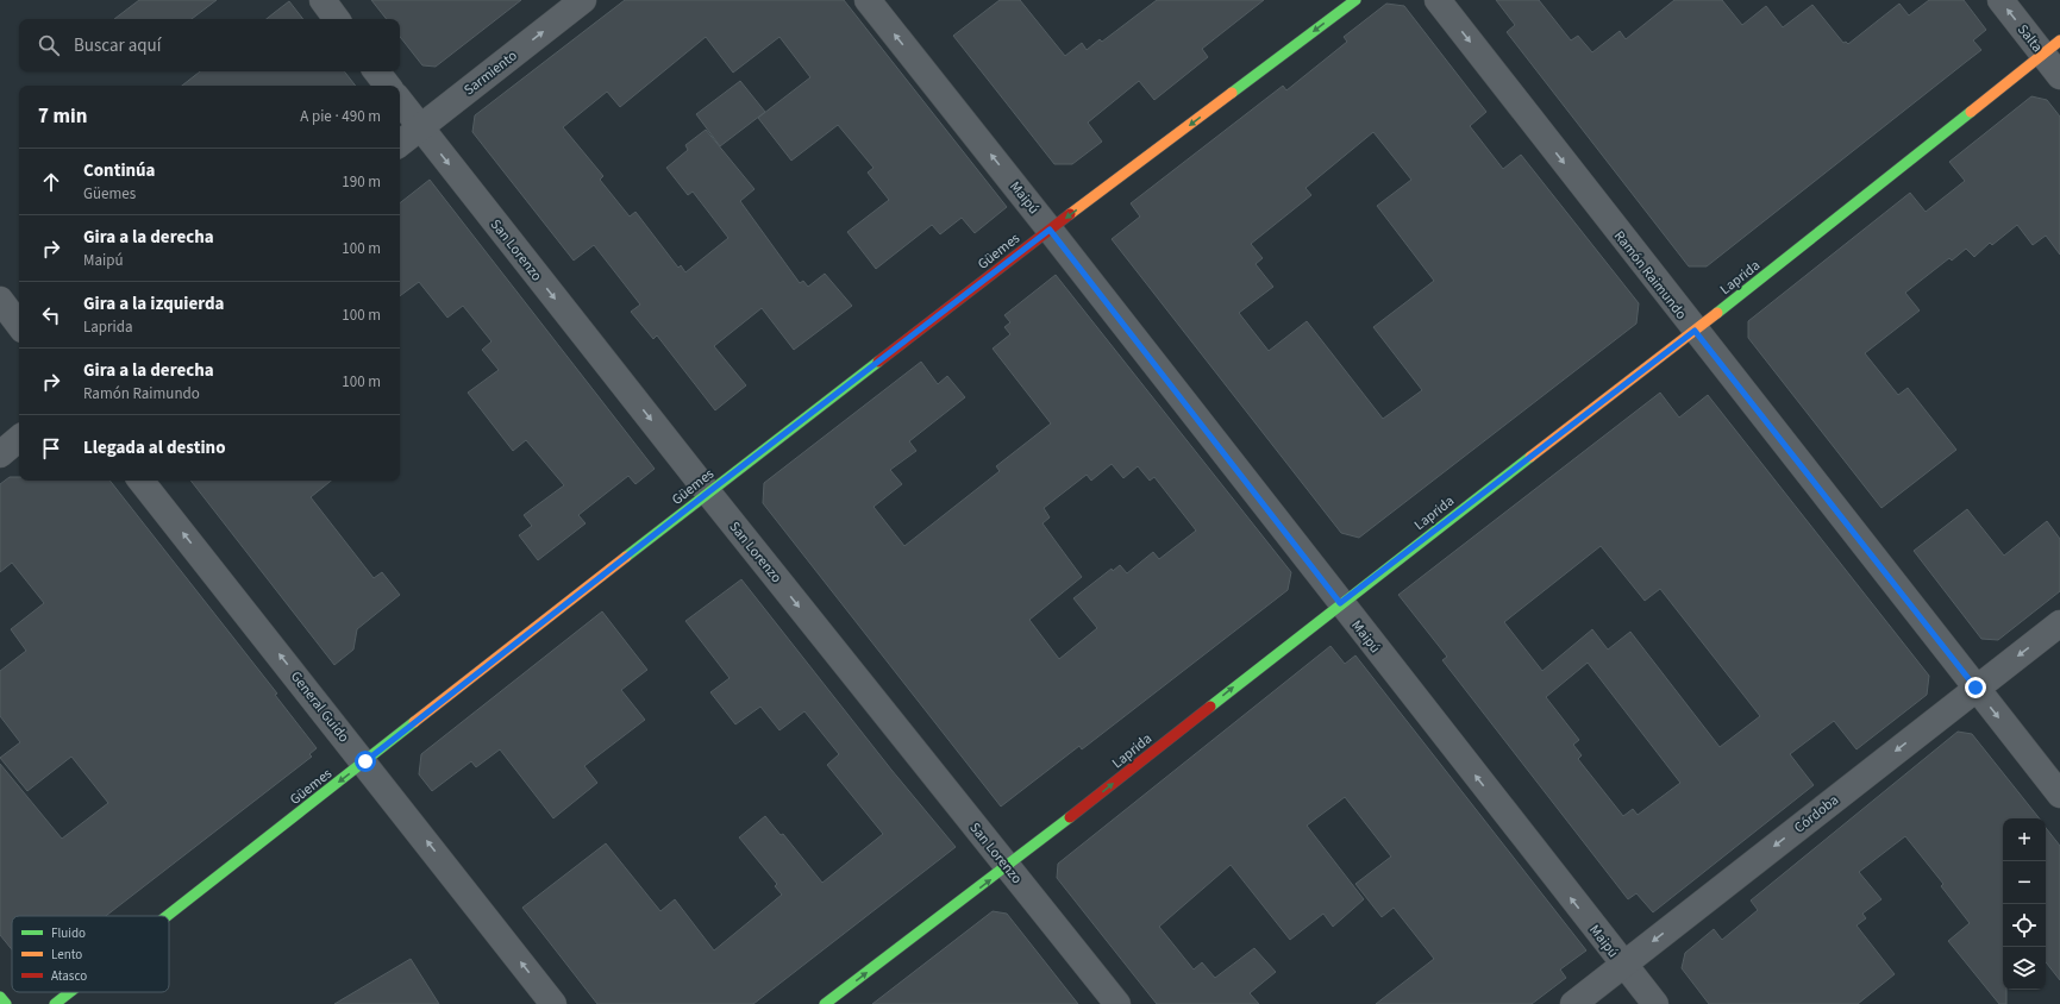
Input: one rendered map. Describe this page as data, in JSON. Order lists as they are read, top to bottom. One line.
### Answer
{"streets":{"street":["Salta","Sarmiento","Maipú","San Lorenzo","Güemes","Ramón Raimundo","Laprida","General Guido","Córdoba"]},"crossings":[["Salta","Laprida"],["Sarmiento","San Lorenzo"],["Maipú","Güemes"],["Maipú","Laprida"],["Maipú","Córdoba"],["San Lorenzo","Güemes"],["San Lorenzo","Laprida"],["Güemes","General Guido"],["Ramón Raimundo","Laprida"],["Ramón Raimundo","Córdoba"]],"one_way":["Salta","Sarmiento","Maipú","San Lorenzo","Güemes","Ramón Raimundo","Laprida","General Guido","Córdoba"],"legend":["Fluido","Lento","Atasco"],"page":{"search":"Buscar aquí","heading":["7 min","A pie · 490 m"],"list":[["Continúa","Güemes","190 m"],["Gira a la derecha","Maipú","100 m"],["Gira a la izquierda","Laprida","100 m"],["Gira a la derecha","Ramón Raimundo","100 m"],"Llegada al destino"],"map_buttons":["+","−"]}}
